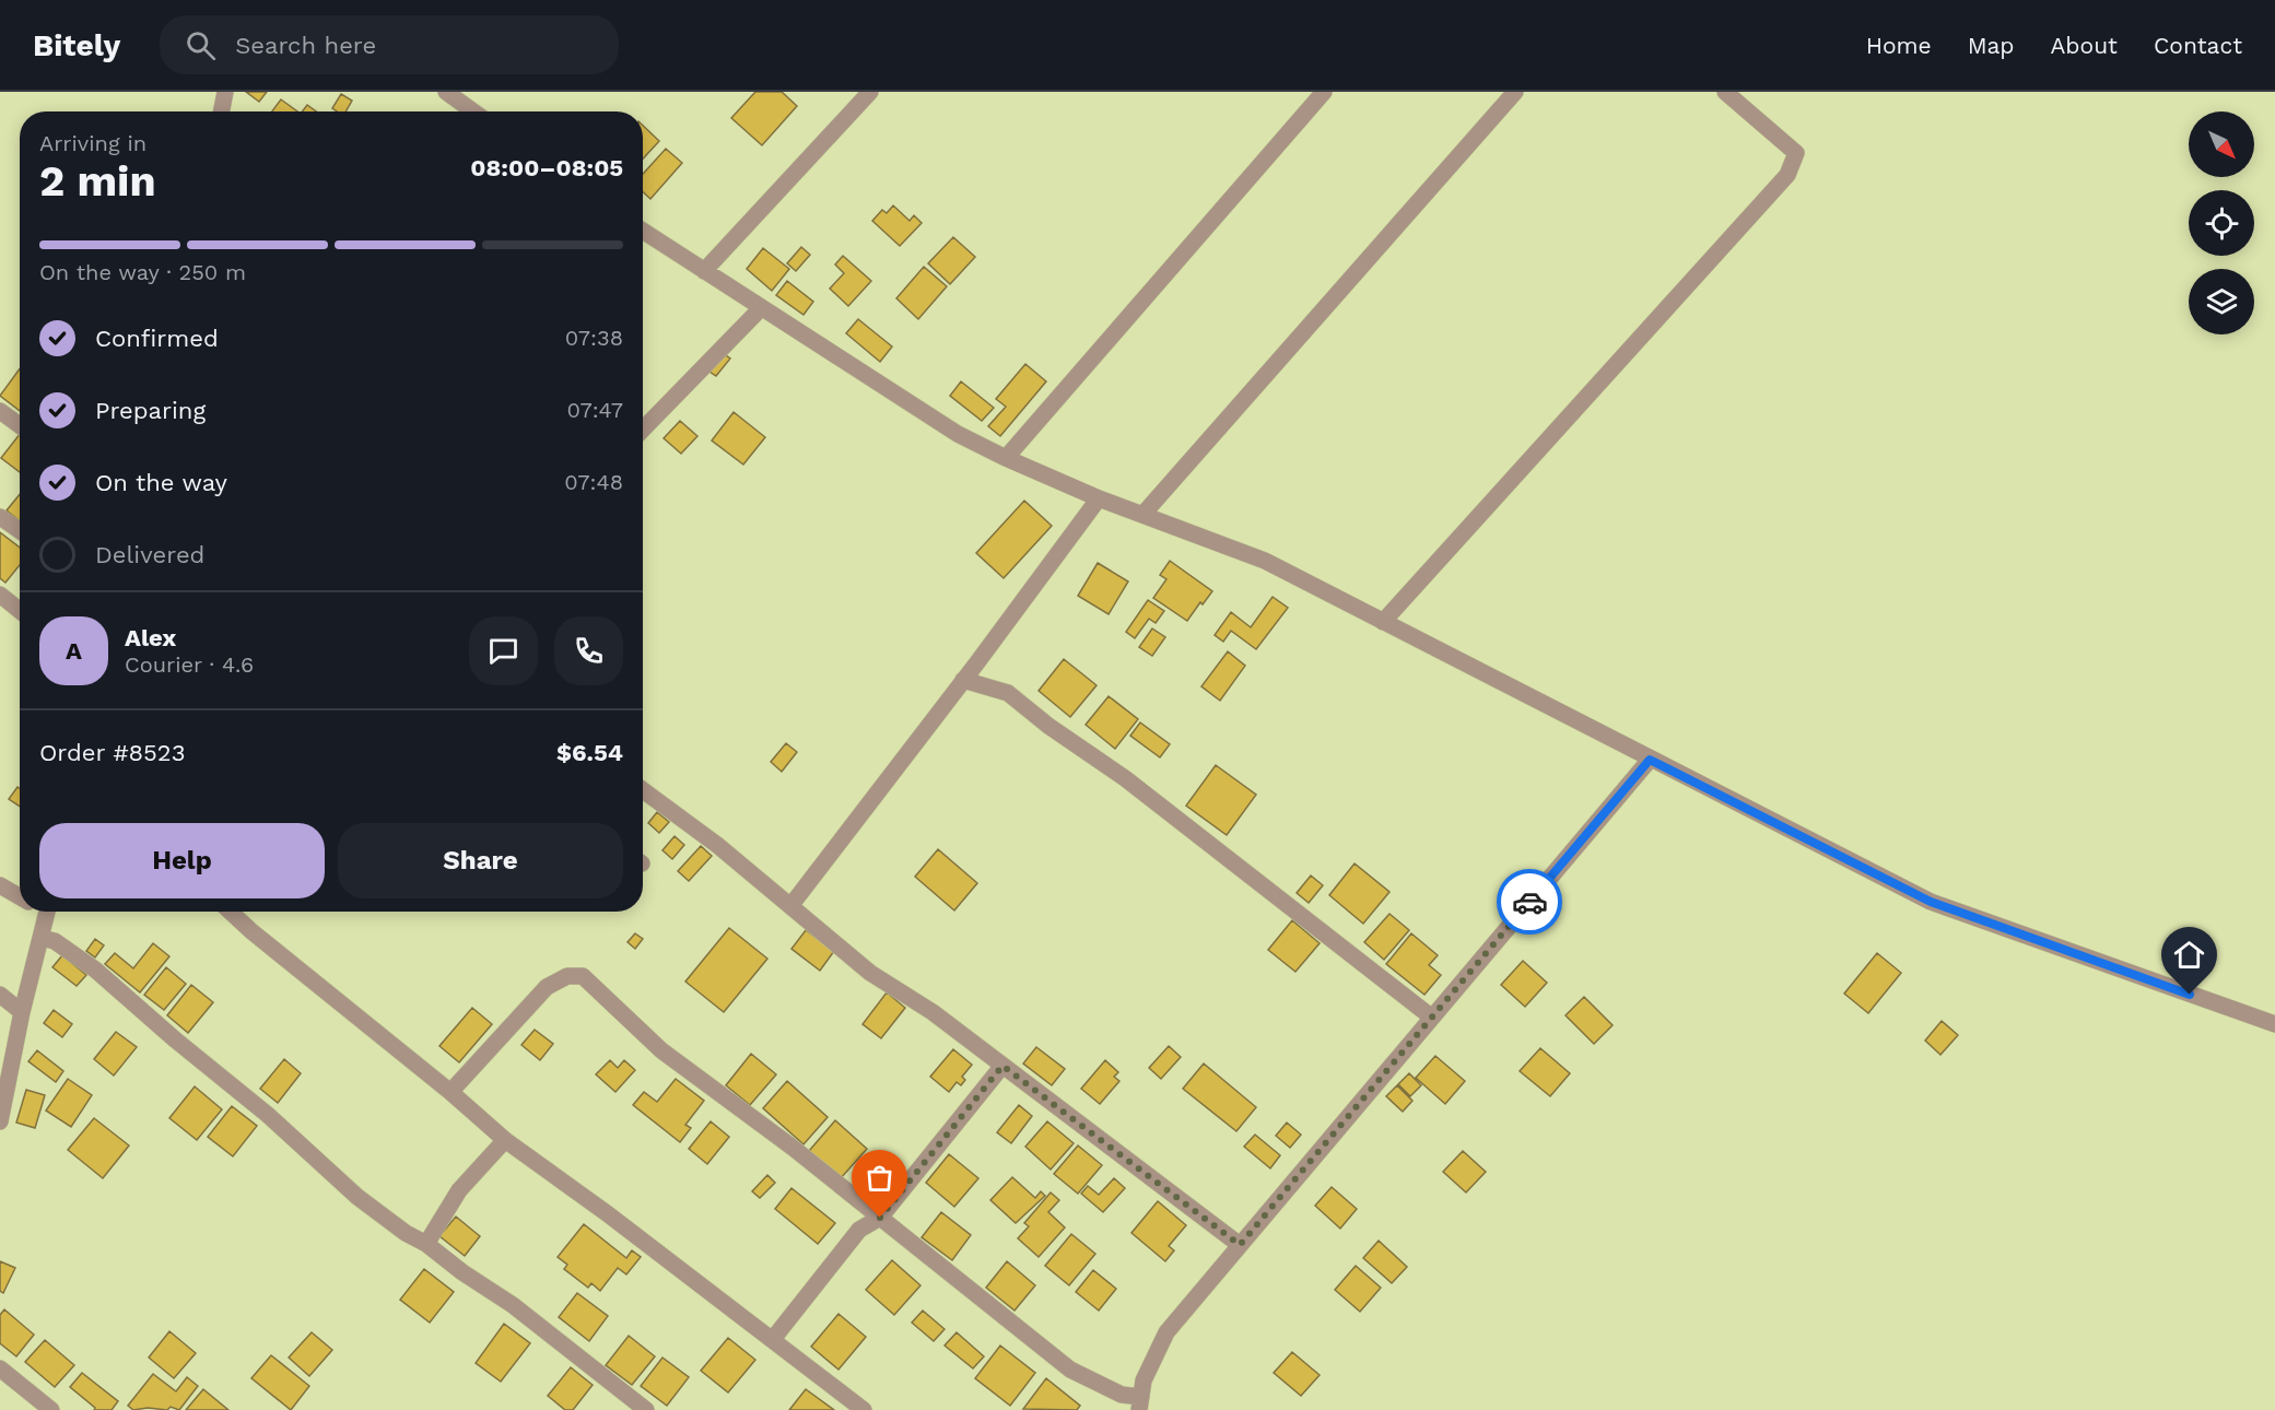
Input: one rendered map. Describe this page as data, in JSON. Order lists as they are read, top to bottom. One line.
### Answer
{"north":"bottom right","page":{"header":"Bitely","search":"Search here","nav":["Home","Map","About","Contact"],"heading":["2 min","Arriving in","08:00–08:05"],"panel":["Alex","Courier · 4.6","Order #8523","$6.54"],"bar":"On the way · 250 m","list":[["Confirmed","07:38"],["Preparing","07:47"],["On the way","07:48"],"Delivered"],"round":"A","buttons":["Help","Share"]}}
